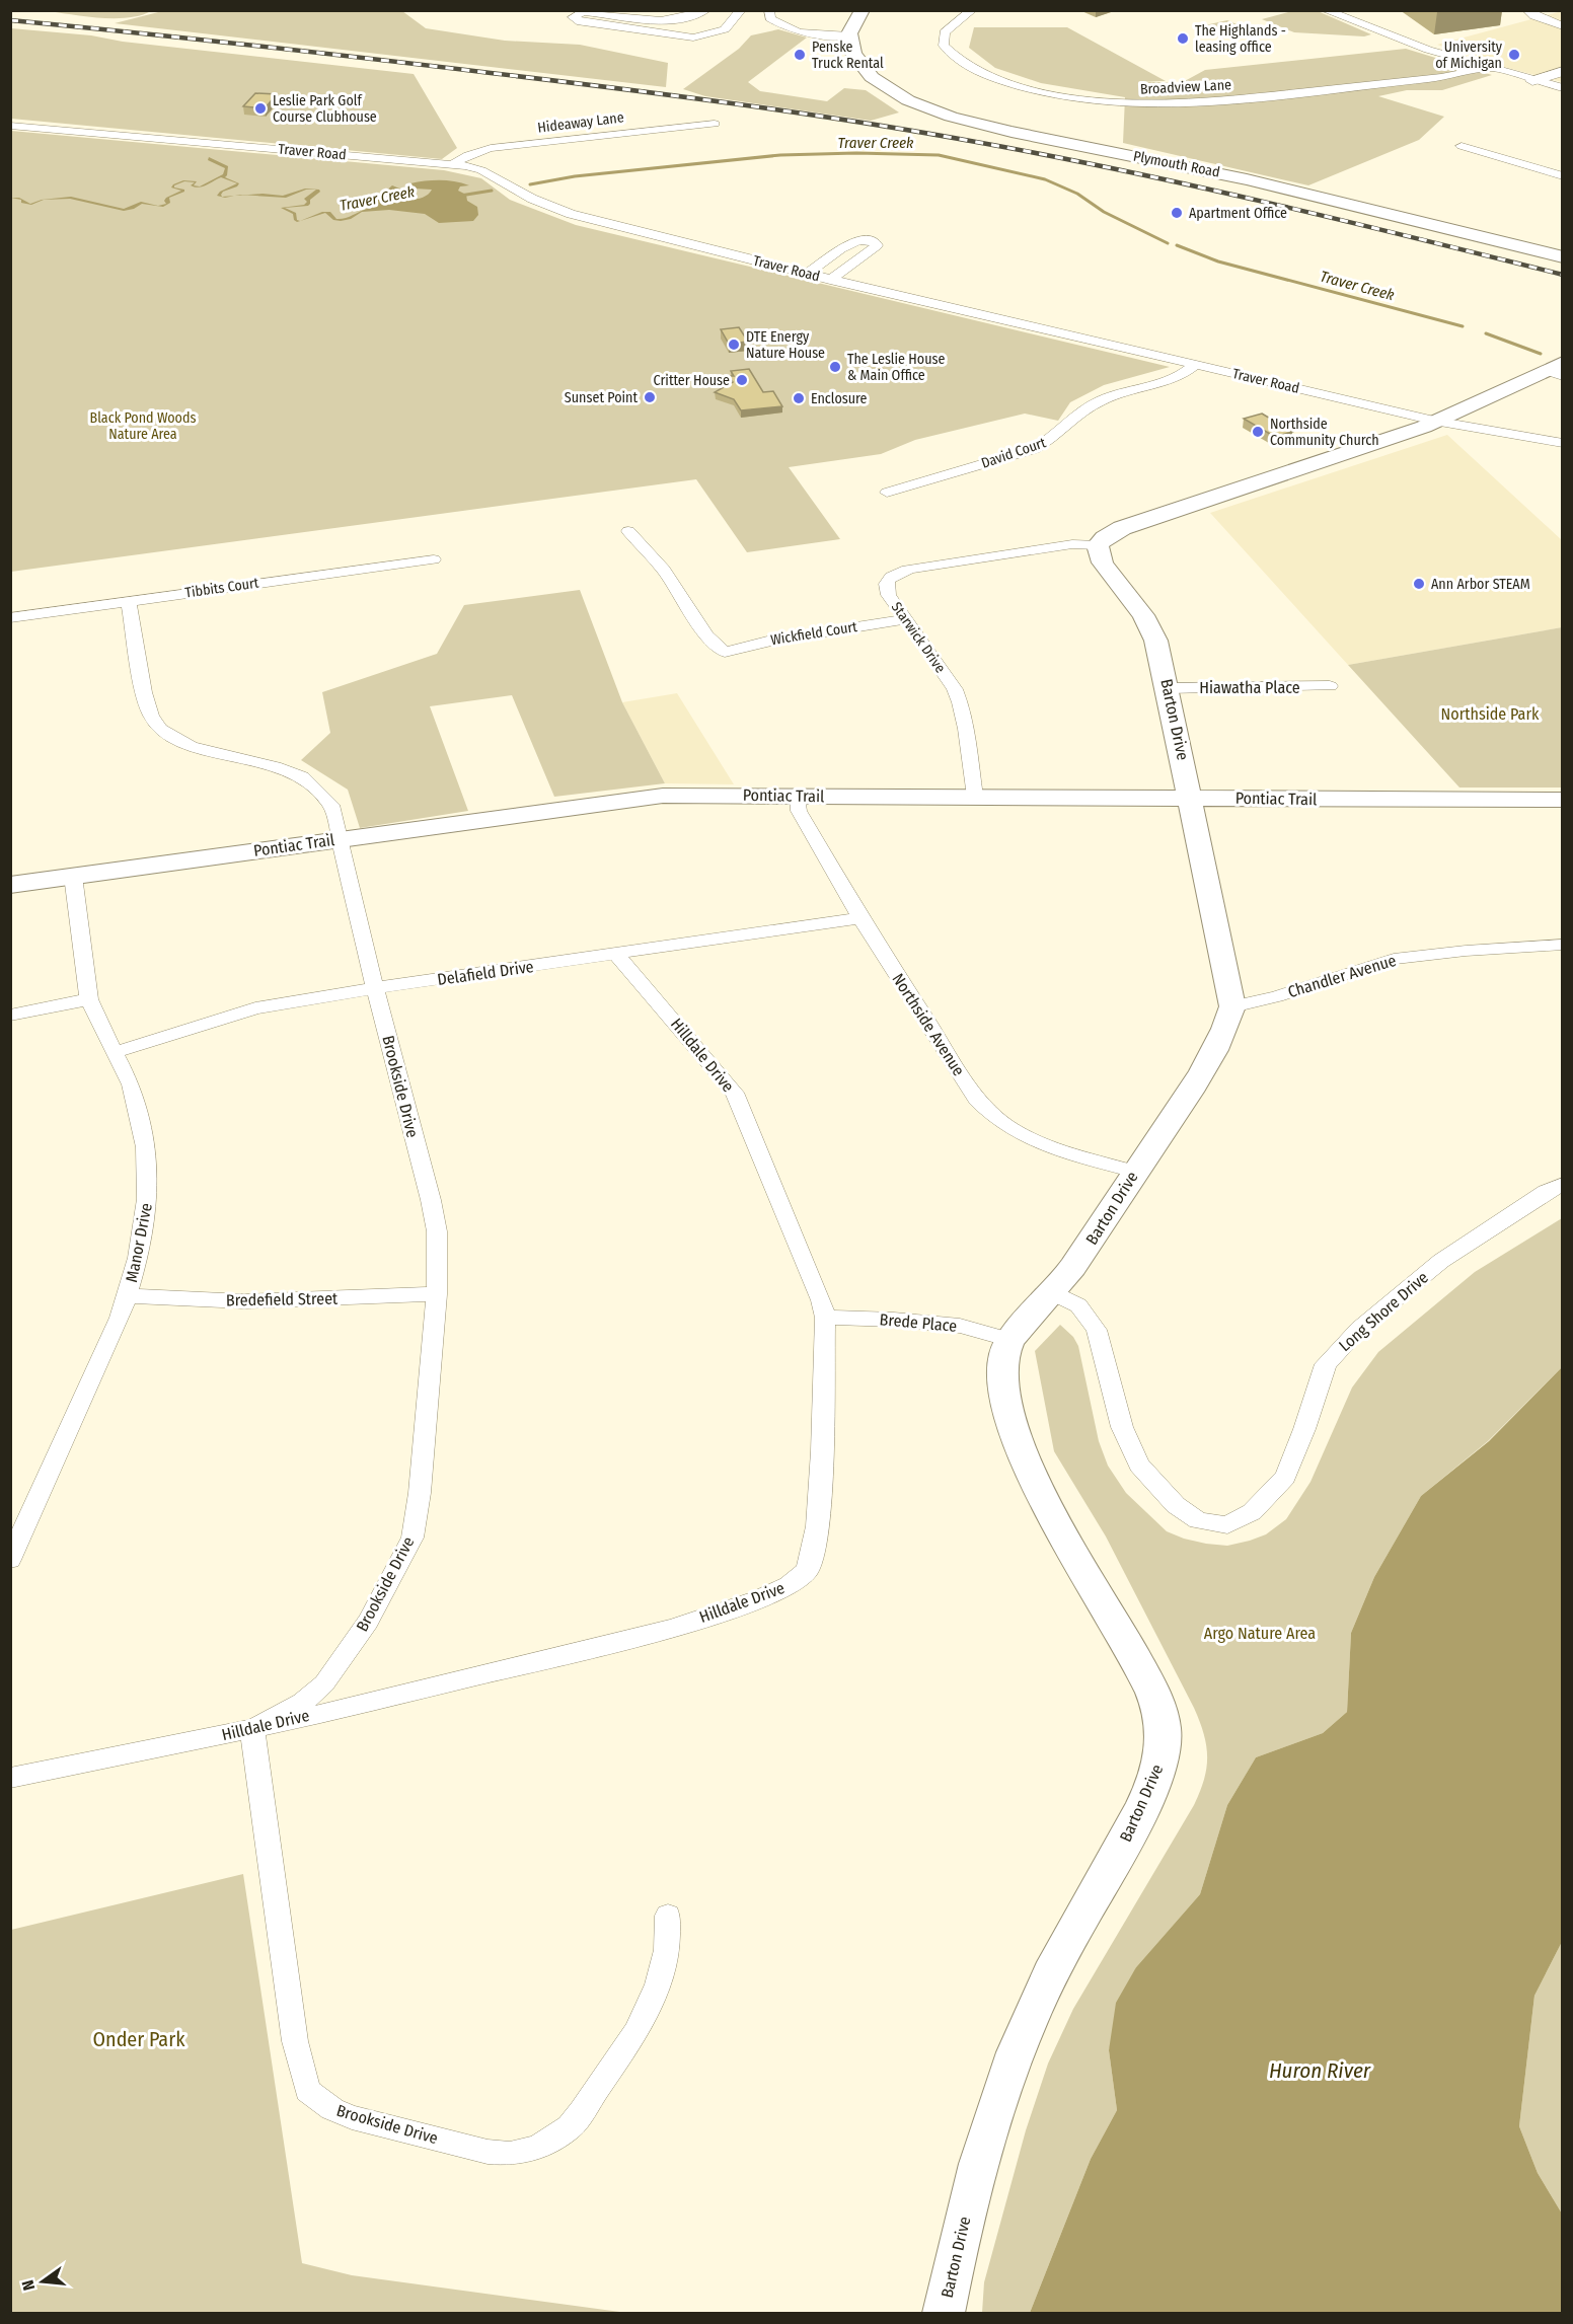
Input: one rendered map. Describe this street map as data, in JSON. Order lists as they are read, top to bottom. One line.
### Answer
{"streets":{"main road":["Plymouth Road","Barton Drive","Pontiac Trail"],"street":["Broadview Lane","Hideaway Lane","Traver Road","David Court","Tibbits Court","Wickfield Court","Starwick Drive","Hiawatha Place","Delafield Drive","Chandler Avenue","Northside Avenue","Hilldale Drive","Brookside Drive","Manor Drive","Bredefield Street","Long Shore Drive","Brede Place"]},"crossings":[["Hideaway Lane","Traver Road"],["Traver Road","David Court"],["Tibbits Court","Brookside Drive"],["Wickfield Court","Starwick Drive"],["Starwick Drive","Barton Drive"],["Starwick Drive","Pontiac Trail"],["Hiawatha Place","Barton Drive"],["Barton Drive","Pontiac Trail"],["Barton Drive","Chandler Avenue"],["Barton Drive","Northside Avenue"],["Barton Drive","Long Shore Drive"],["Barton Drive","Brede Place"],["Pontiac Trail","Northside Avenue"],["Pontiac Trail","Brookside Drive"],["Pontiac Trail","Manor Drive"],["Delafield Drive","Northside Avenue"],["Delafield Drive","Hilldale Drive"],["Delafield Drive","Brookside Drive"],["Delafield Drive","Manor Drive"],["Hilldale Drive","Brookside Drive"],["Hilldale Drive","Brede Place"],["Brookside Drive","Bredefield Street"],["Manor Drive","Bredefield Street"]],"water":["Traver Creek","Huron River"],"parks":["Black Pond Woods Nature Area","Northside Park","Argo Nature Area","Onder Park"],"places":["The Highlands - leasing office","Penske Truck Rental","University of Michigan","Leslie Park Golf Course Clubhouse","Apartment Office","DTE Energy Nature House","The Leslie House & Main Office","Critter House","Sunset Point","Enclosure","Northside Community Church","Ann Arbor STEAM"],"north":"left"}
